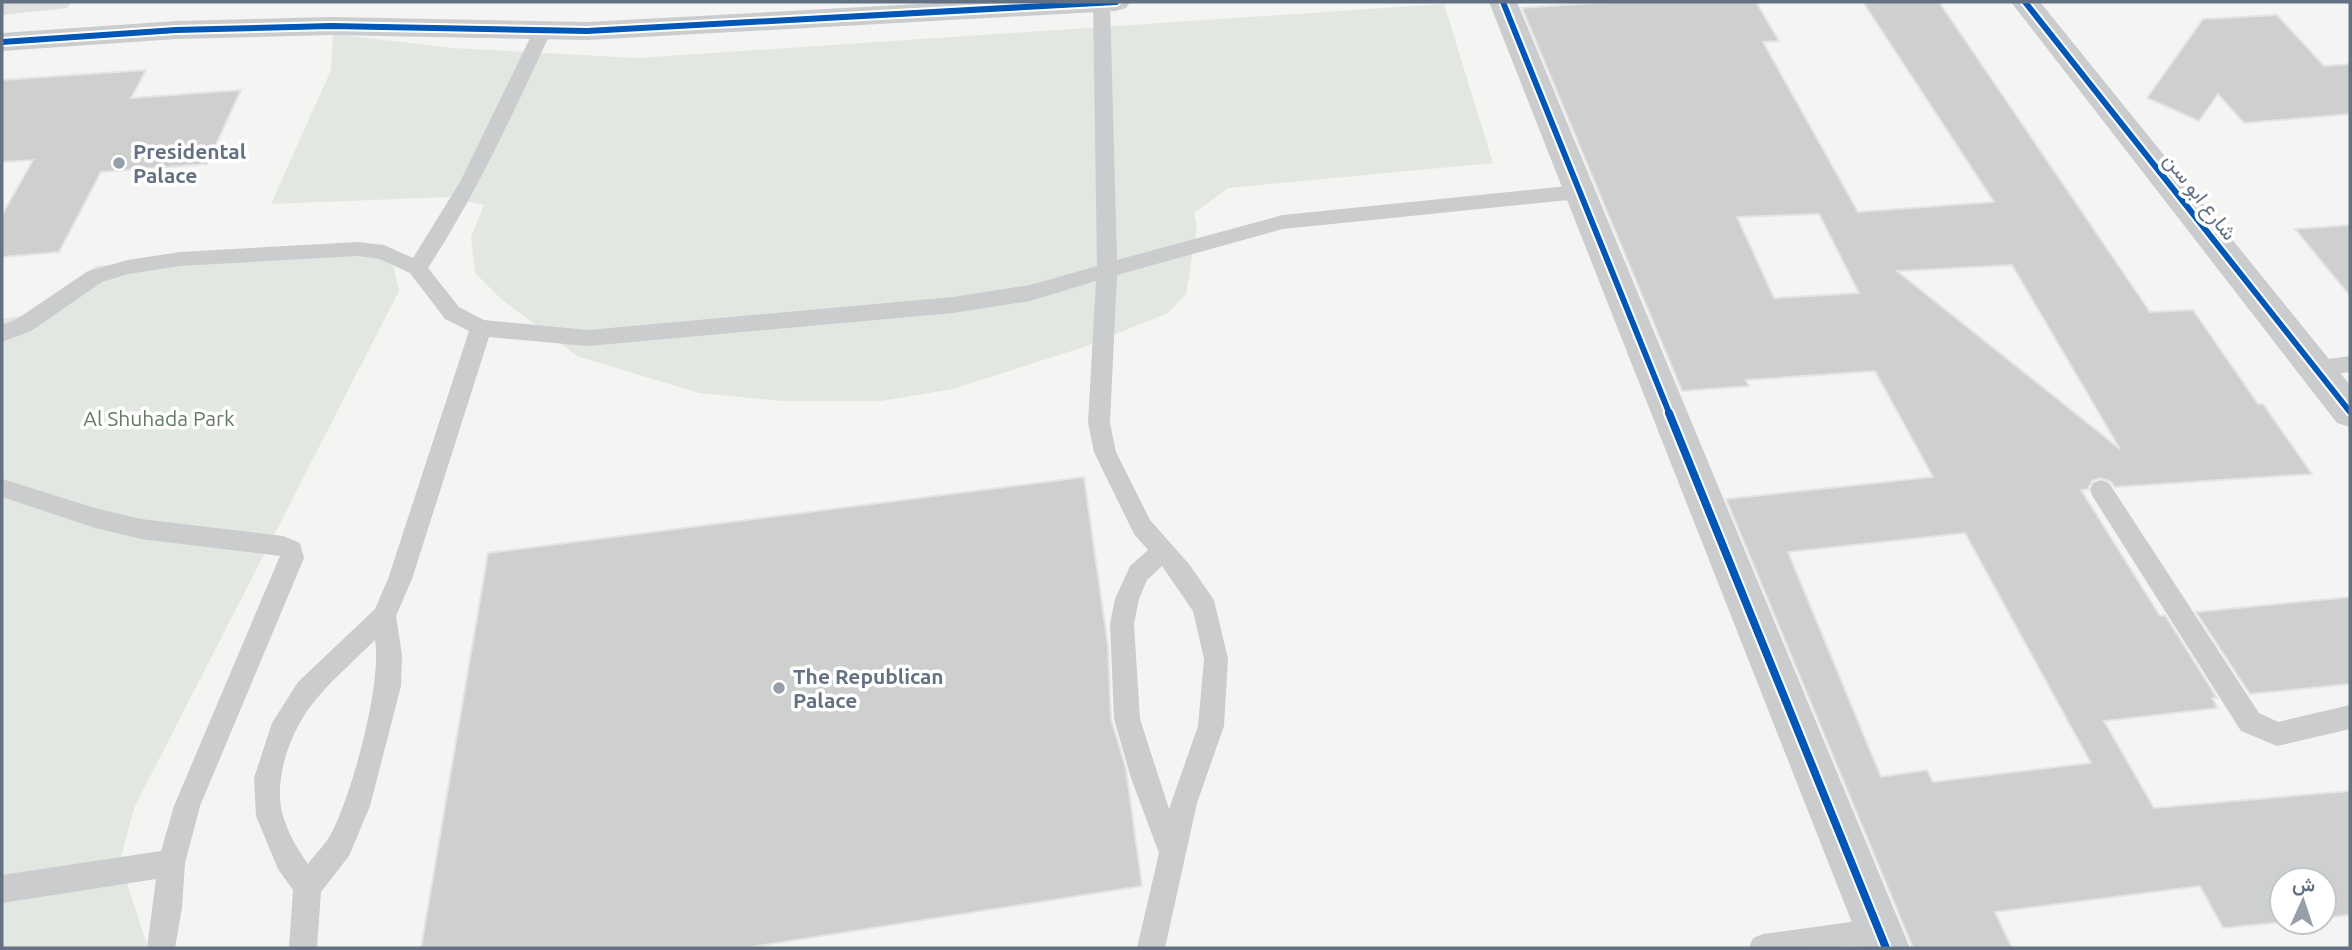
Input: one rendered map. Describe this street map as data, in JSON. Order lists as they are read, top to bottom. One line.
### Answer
{"streets":{"street":["شارع ابو سن"]},"parks":["Al Shuhada Park"],"places":["Presidental Palace","The Republican Palace"],"north":"top"}
